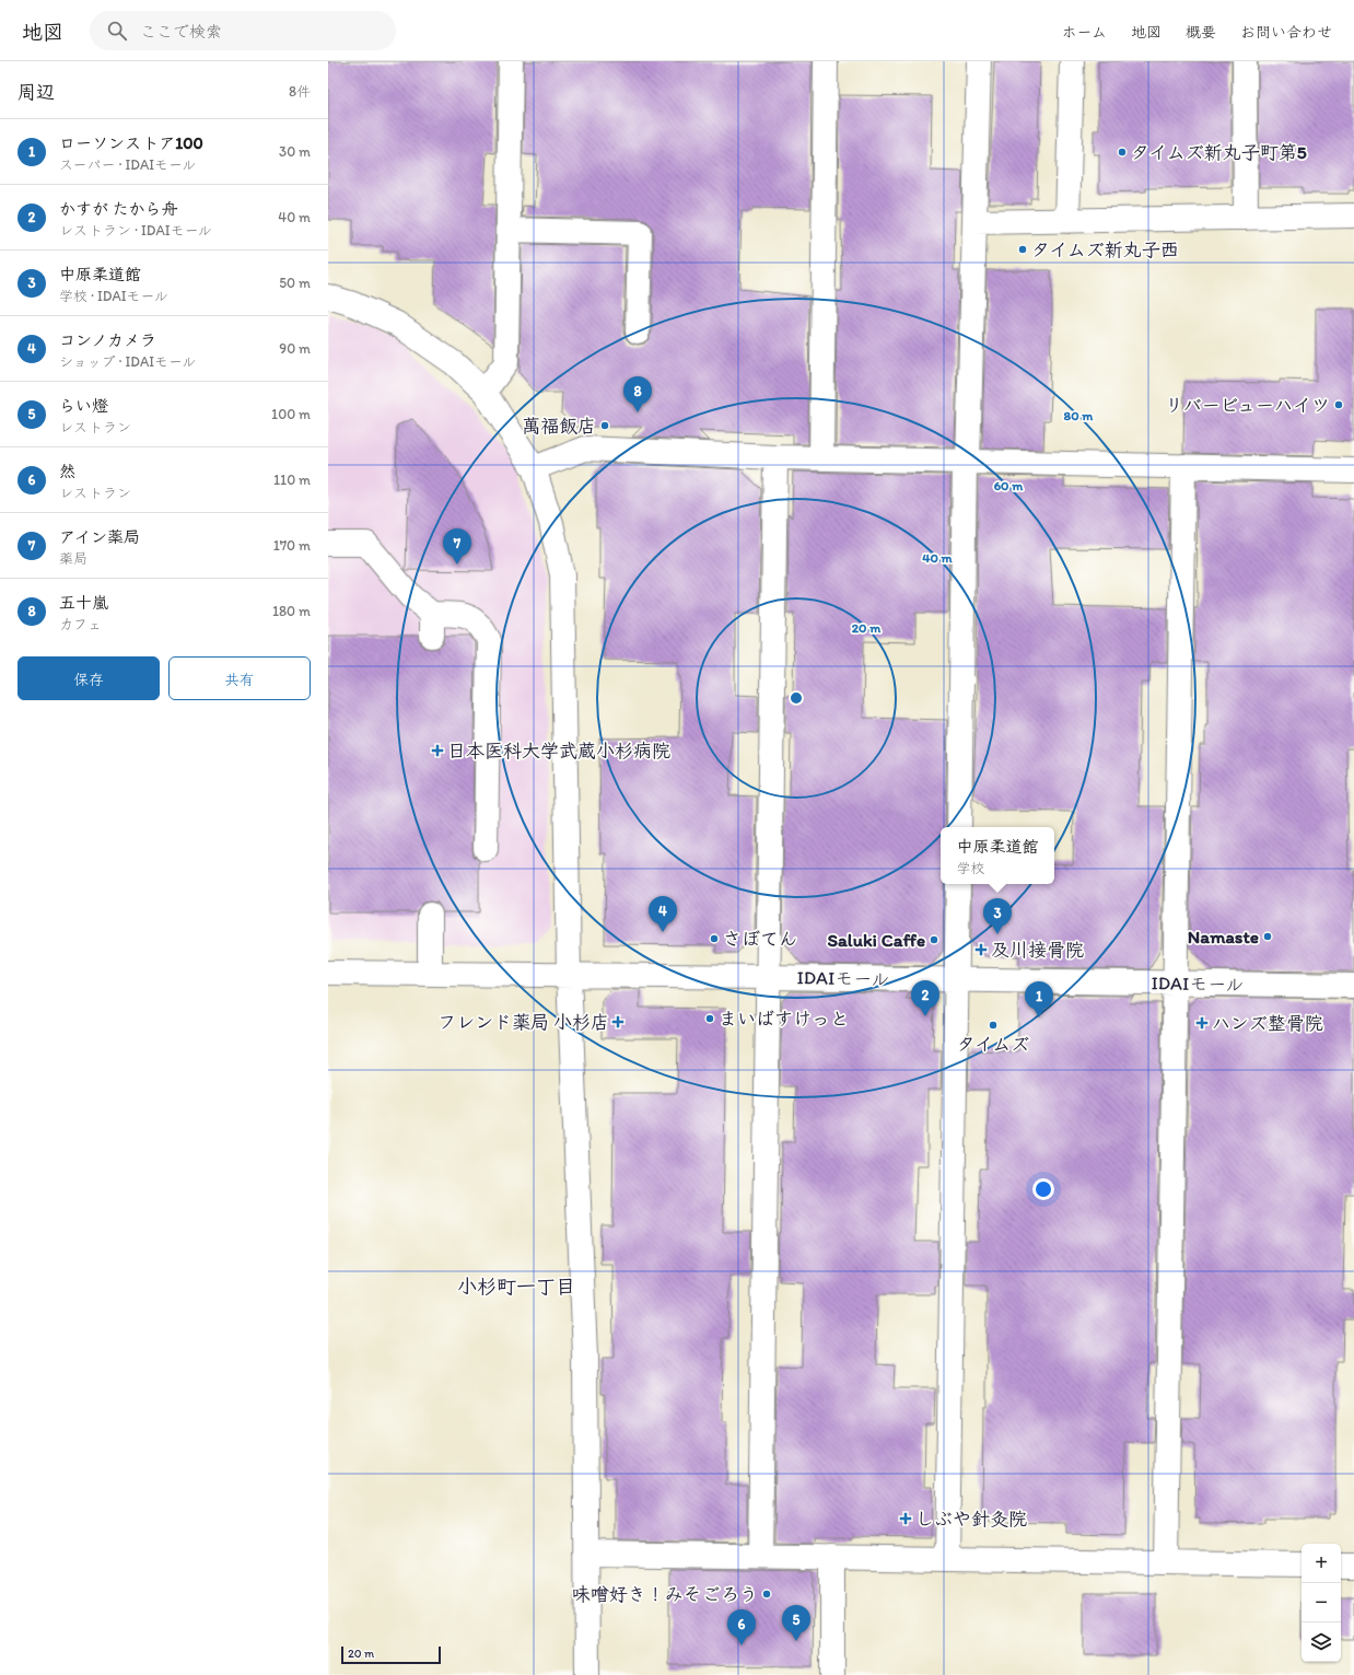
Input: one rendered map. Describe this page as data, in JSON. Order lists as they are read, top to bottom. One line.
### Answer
{"streets":{"street":["IDAIモール"]},"districts":["小杉町一丁目"],"places":{"other":["タイムズ新丸子町第5","タイムズ新丸子西","リバービューハイツ","萬福飯店","Namaste","さぼてん","Saluki Caffe","まいばすけっと","タイムズ","味噌好き！みそごろう"],"health":["日本医科大学武蔵小杉病院","及川接骨院","フレンド薬局 小杉店","ハンズ整骨院","しぶや針灸院"]},"scale_bar":"20 m","page":{"header":"地図","search":"ここで検索","nav":["ホーム","地図","概要","お問い合わせ"],"heading":["周辺","8件"],"list":[{"mark":"1","name":"ローソンストア100","note":"スーパー · IDAIモール","value":"30 m"},{"mark":"2","name":"かすが たから舟","note":"レストラン · IDAIモール","value":"40 m"},{"mark":"3","name":"中原柔道館","note":"学校 · IDAIモール","value":"50 m"},{"mark":"4","name":"コンノカメラ","note":"ショップ · IDAIモール","value":"90 m"},{"mark":"5","name":"らい燈","note":"レストラン","value":"100 m"},{"mark":"6","name":"然","note":"レストラン","value":"110 m"},{"mark":"7","name":"アイン薬局","note":"薬局","value":"170 m"},{"mark":"8","name":"五十嵐","note":"カフェ","value":"180 m"}],"pins":["8","7","4","3","2","1","5","6"],"buttons":["保存","共有"],"popup":["中原柔道館","学校"],"map_buttons":["+","−"],"scale":"20 m"},"rings":["80 m","60 m","40 m","20 m"]}
